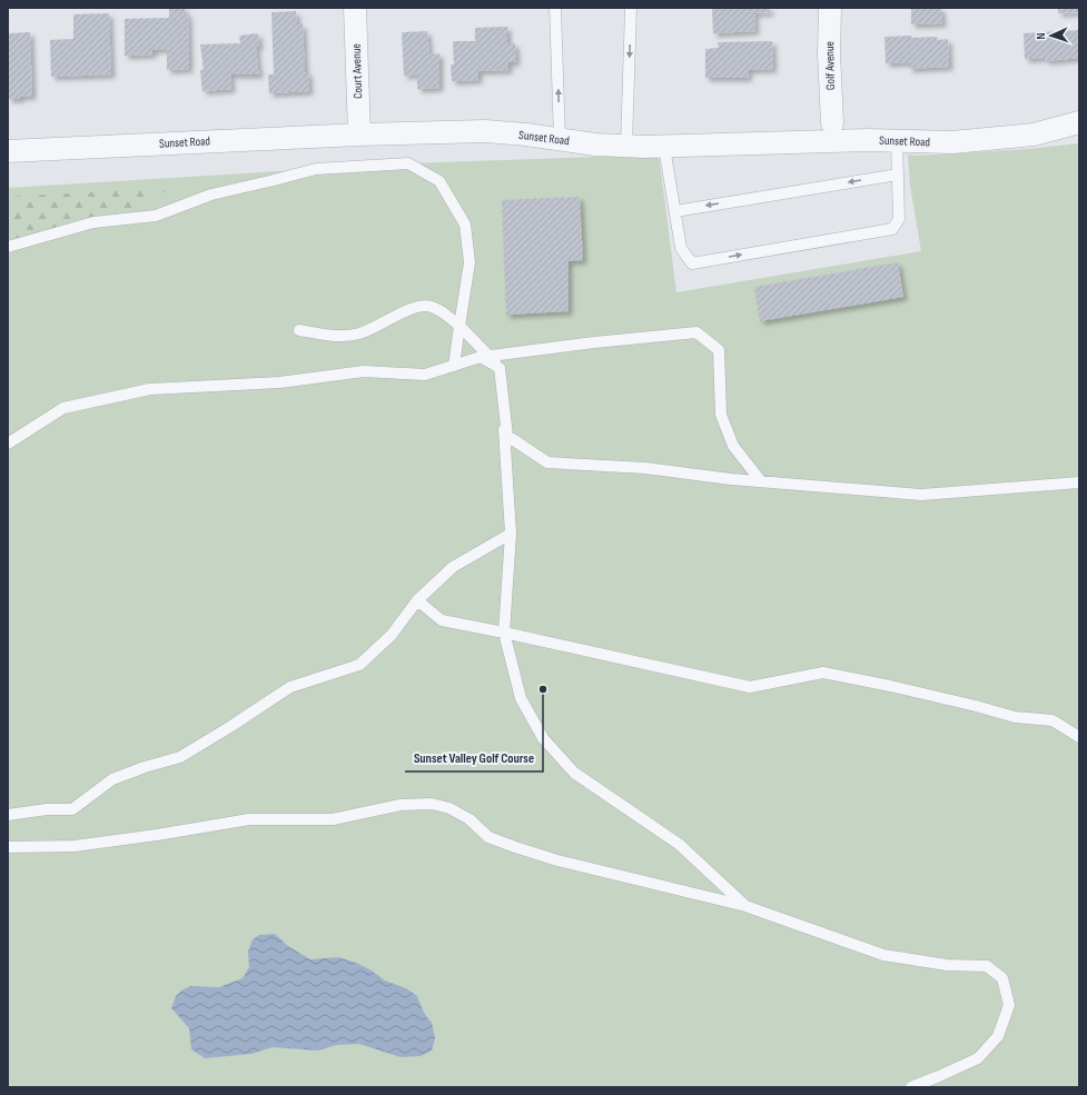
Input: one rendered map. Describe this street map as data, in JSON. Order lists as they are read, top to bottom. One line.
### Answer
{"streets":{"street":["Golf Avenue","Court Avenue","Sunset Road"]},"crossings":[["Court Avenue","Sunset Road"]],"places":["Sunset Valley Golf Course"],"north":"left"}
